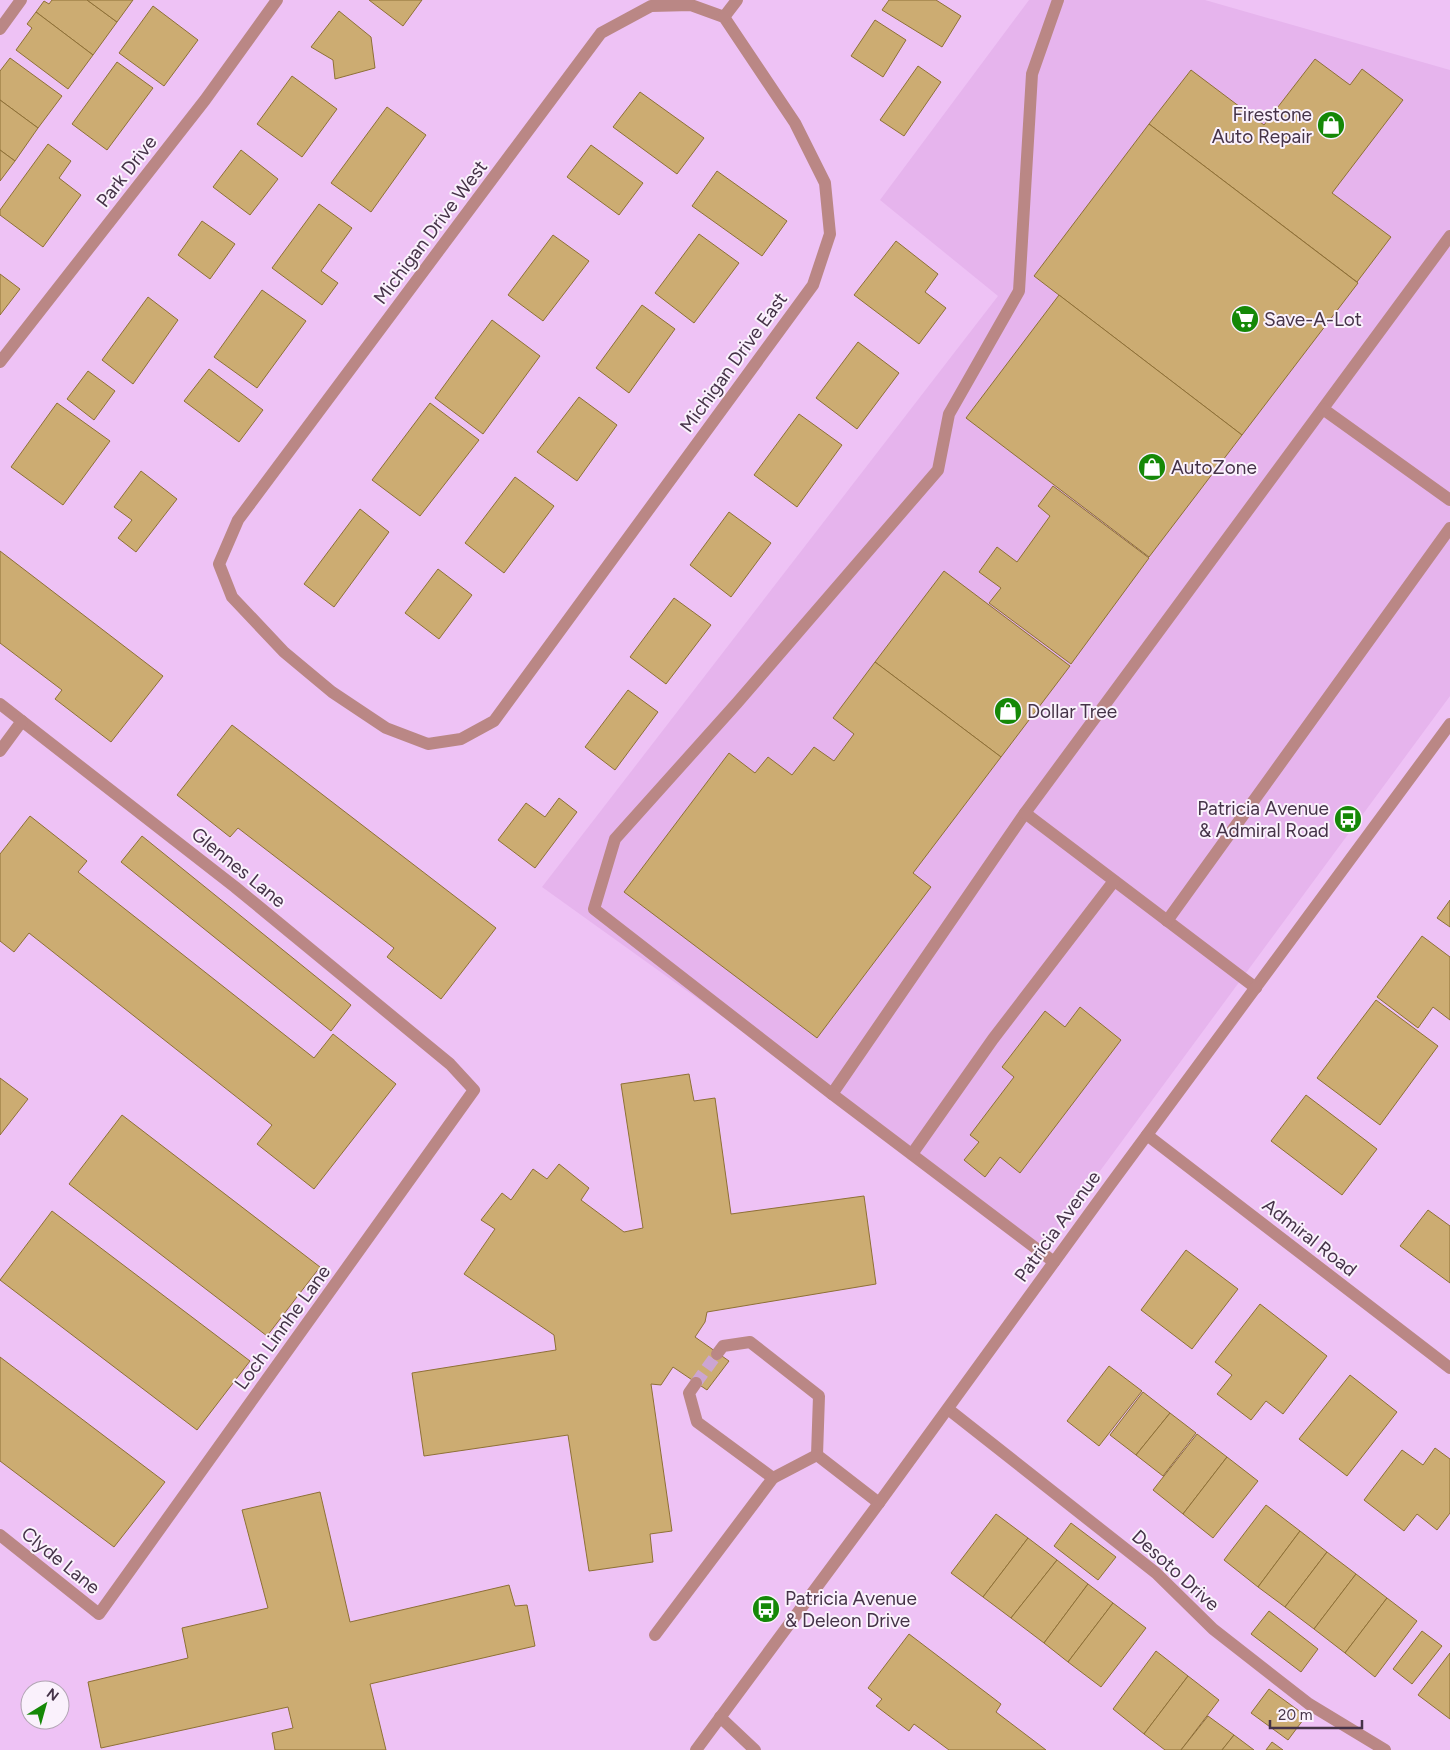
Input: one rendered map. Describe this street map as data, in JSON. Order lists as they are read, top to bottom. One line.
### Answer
{"streets":{"street":["Park Drive","Michigan Drive West","Michigan Drive East","Glennes Lane","Patricia Avenue","Admiral Road","Loch Linnhe Lane","Clyde Lane","Desoto Drive"]},"crossings":[["Michigan Drive West","Michigan Drive East"],["Glennes Lane","Loch Linnhe Lane"],["Patricia Avenue","Admiral Road"],["Patricia Avenue","Desoto Drive"],["Loch Linnhe Lane","Clyde Lane"]],"places":{"shop":["Firestone Auto Repair","AutoZone","Dollar Tree"],"supermarket":["Save-A-Lot"],"bus stop":["Patricia Avenue & Admiral Road","Patricia Avenue & Deleon Drive"]},"scale_bar":"20 m","north":"top right"}
